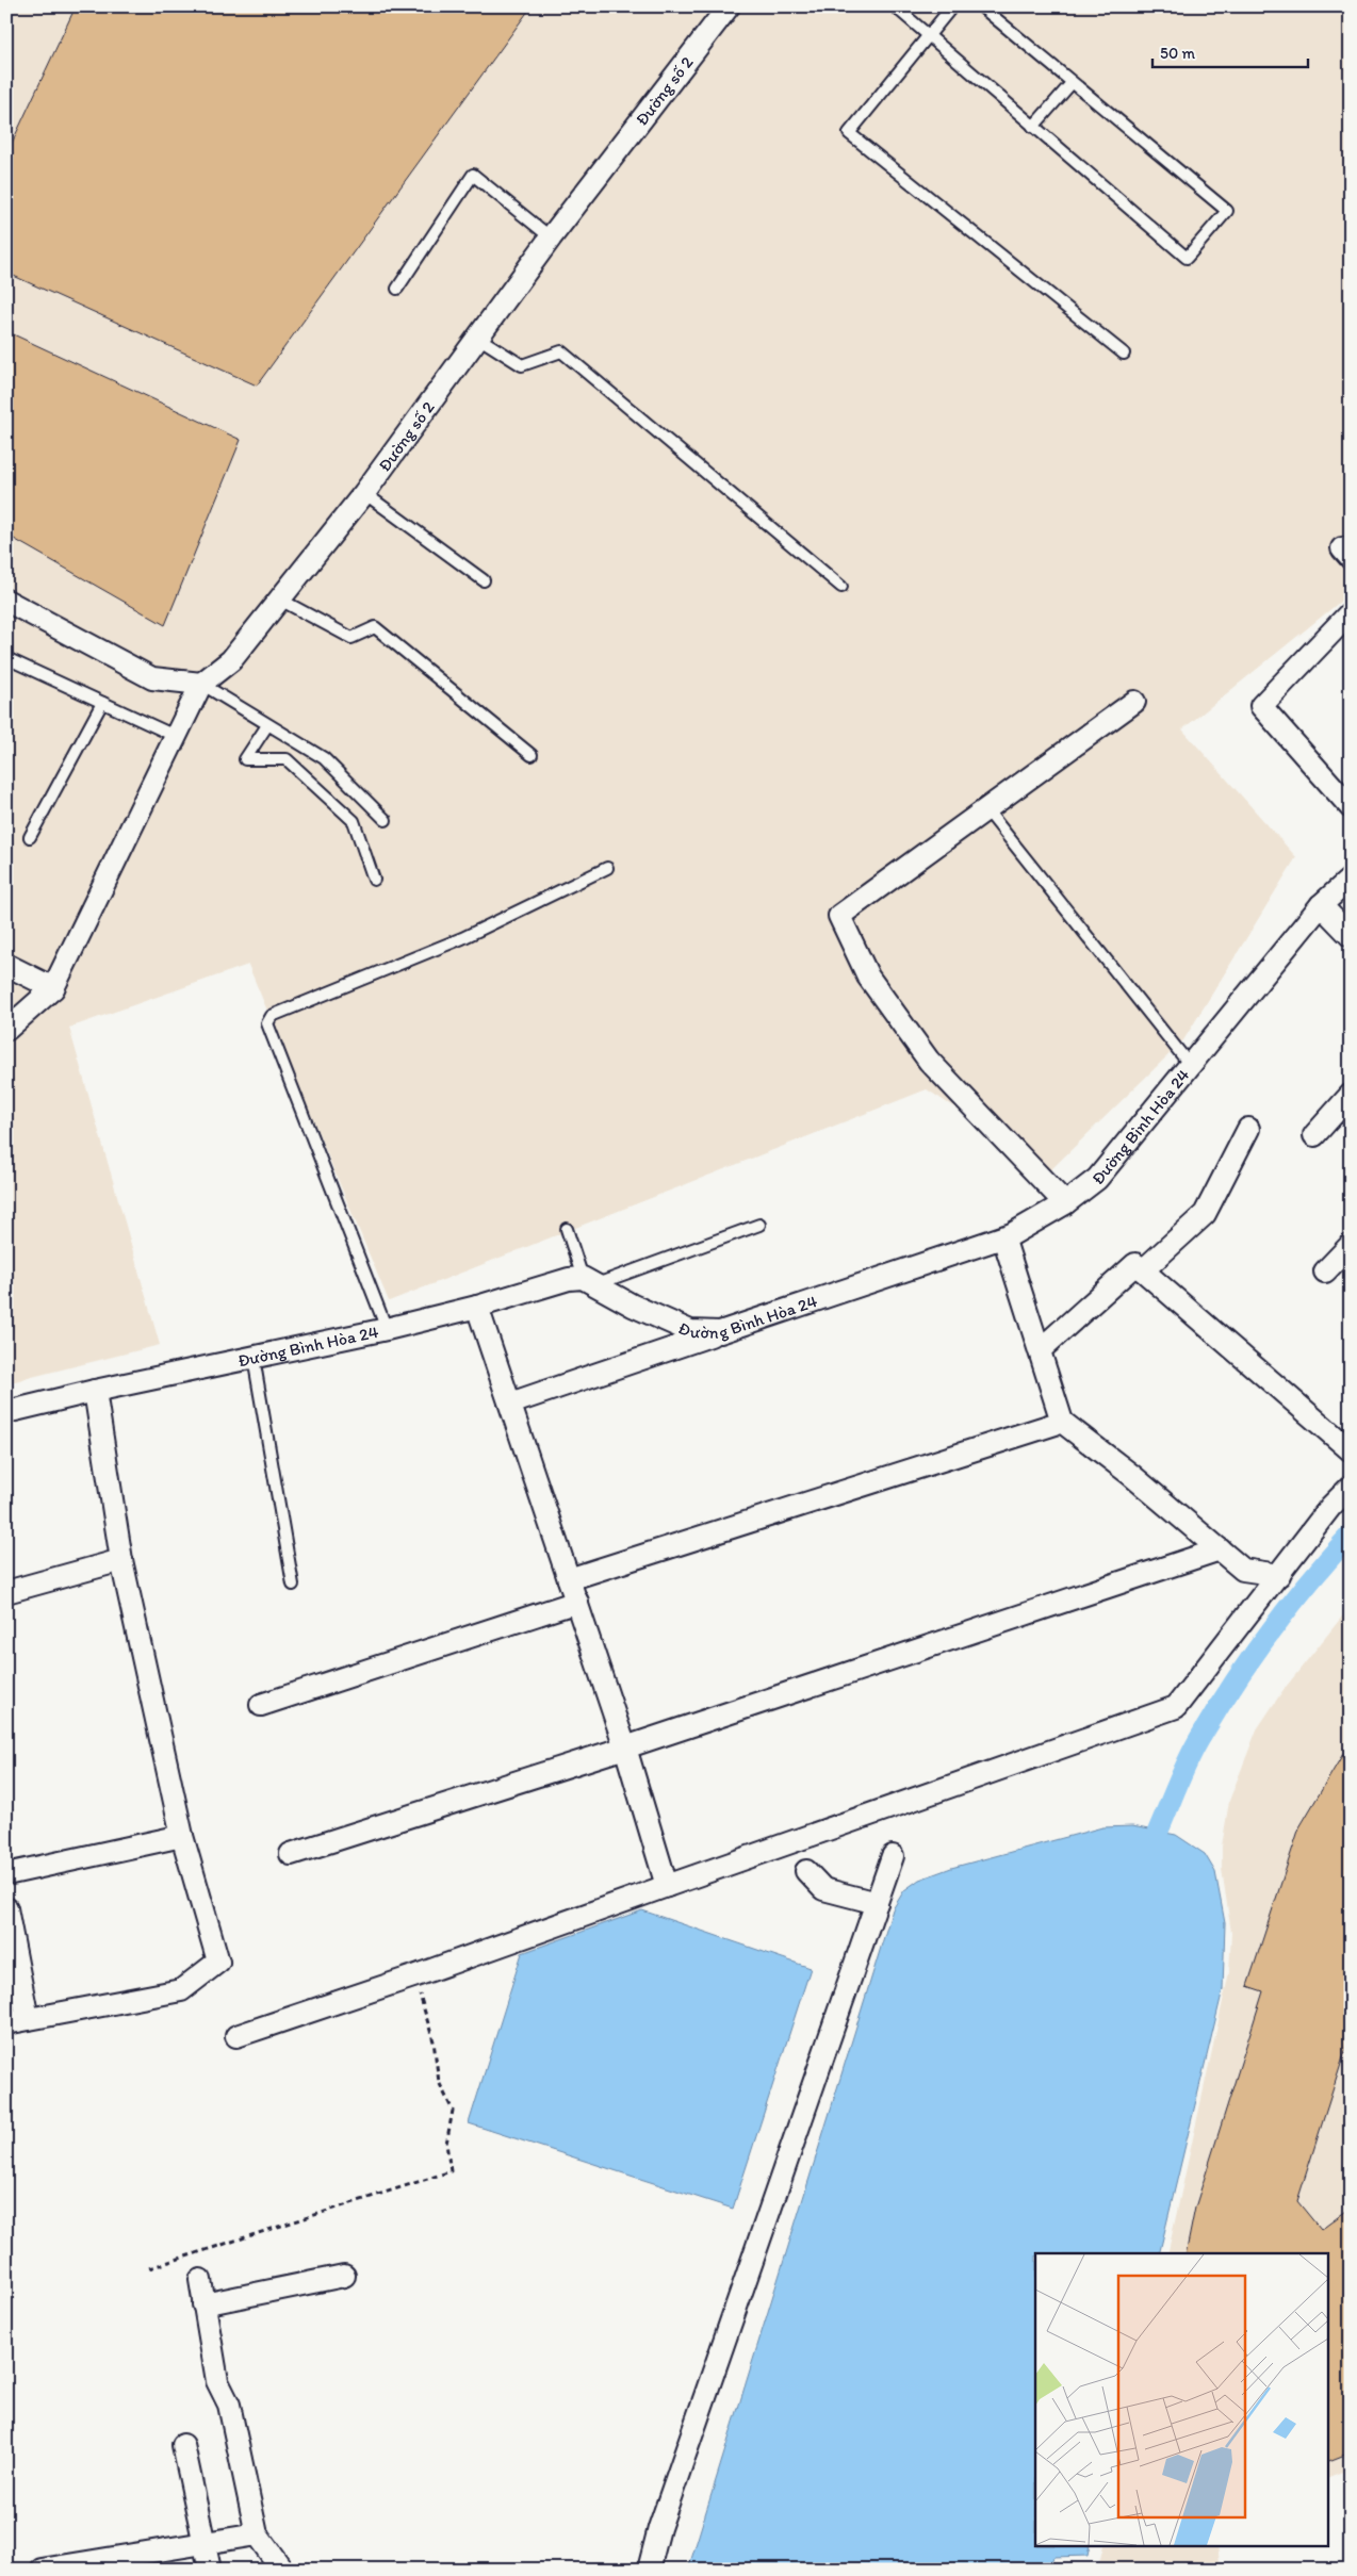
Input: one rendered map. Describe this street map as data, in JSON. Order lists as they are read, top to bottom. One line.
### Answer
{"streets":{"street":["Đường số 2","Đường Bình Hòa 24"]},"scale_bar":"50 m"}
